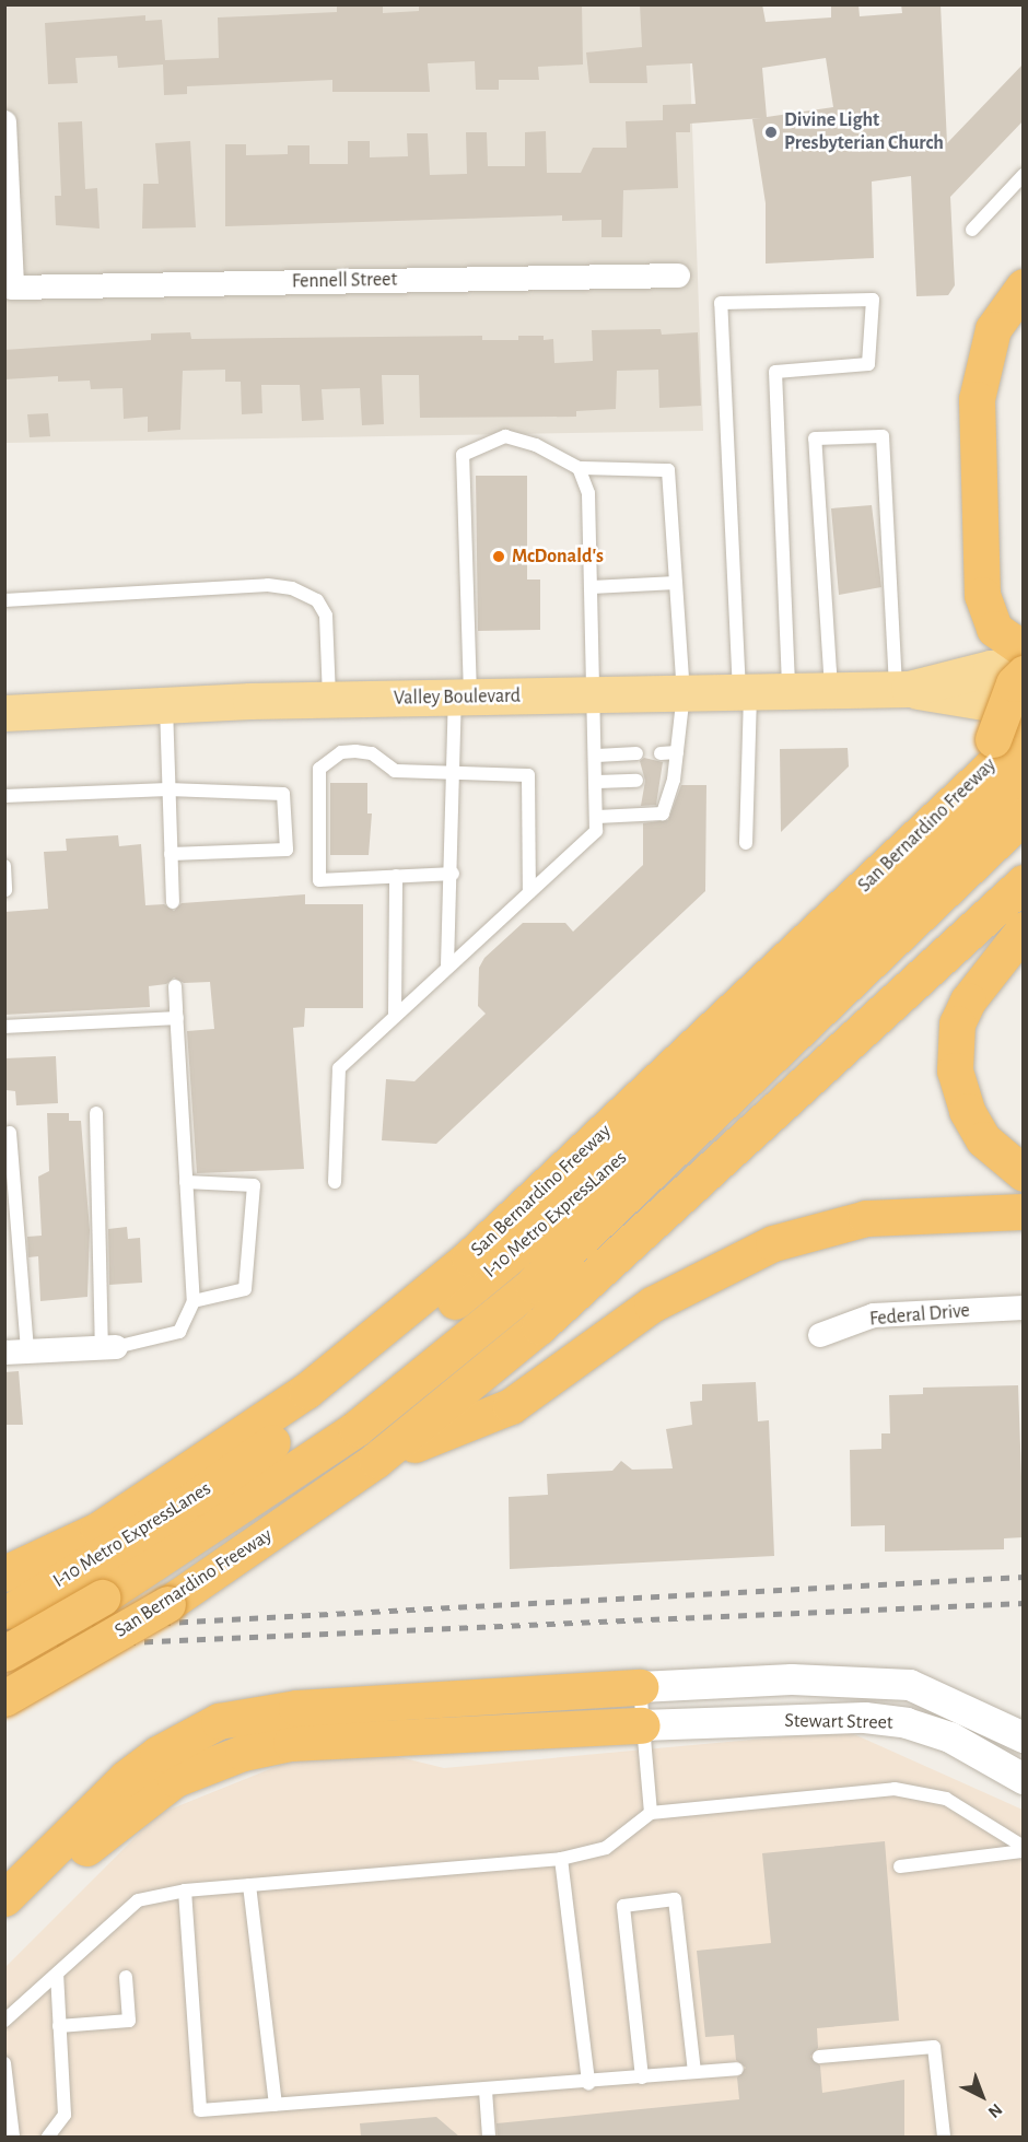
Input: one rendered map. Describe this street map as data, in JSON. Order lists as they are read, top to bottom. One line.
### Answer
{"streets":{"highway":["San Bernardino Freeway","I-10 Metro ExpressLanes"],"main road":["Valley Boulevard"],"street":["Fennell Street","Federal Drive","Stewart Street"]},"crossings":[["Valley Boulevard","San Bernardino Freeway"]],"places":["Divine Light Presbyterian Church","McDonald's"],"north":"bottom right"}
